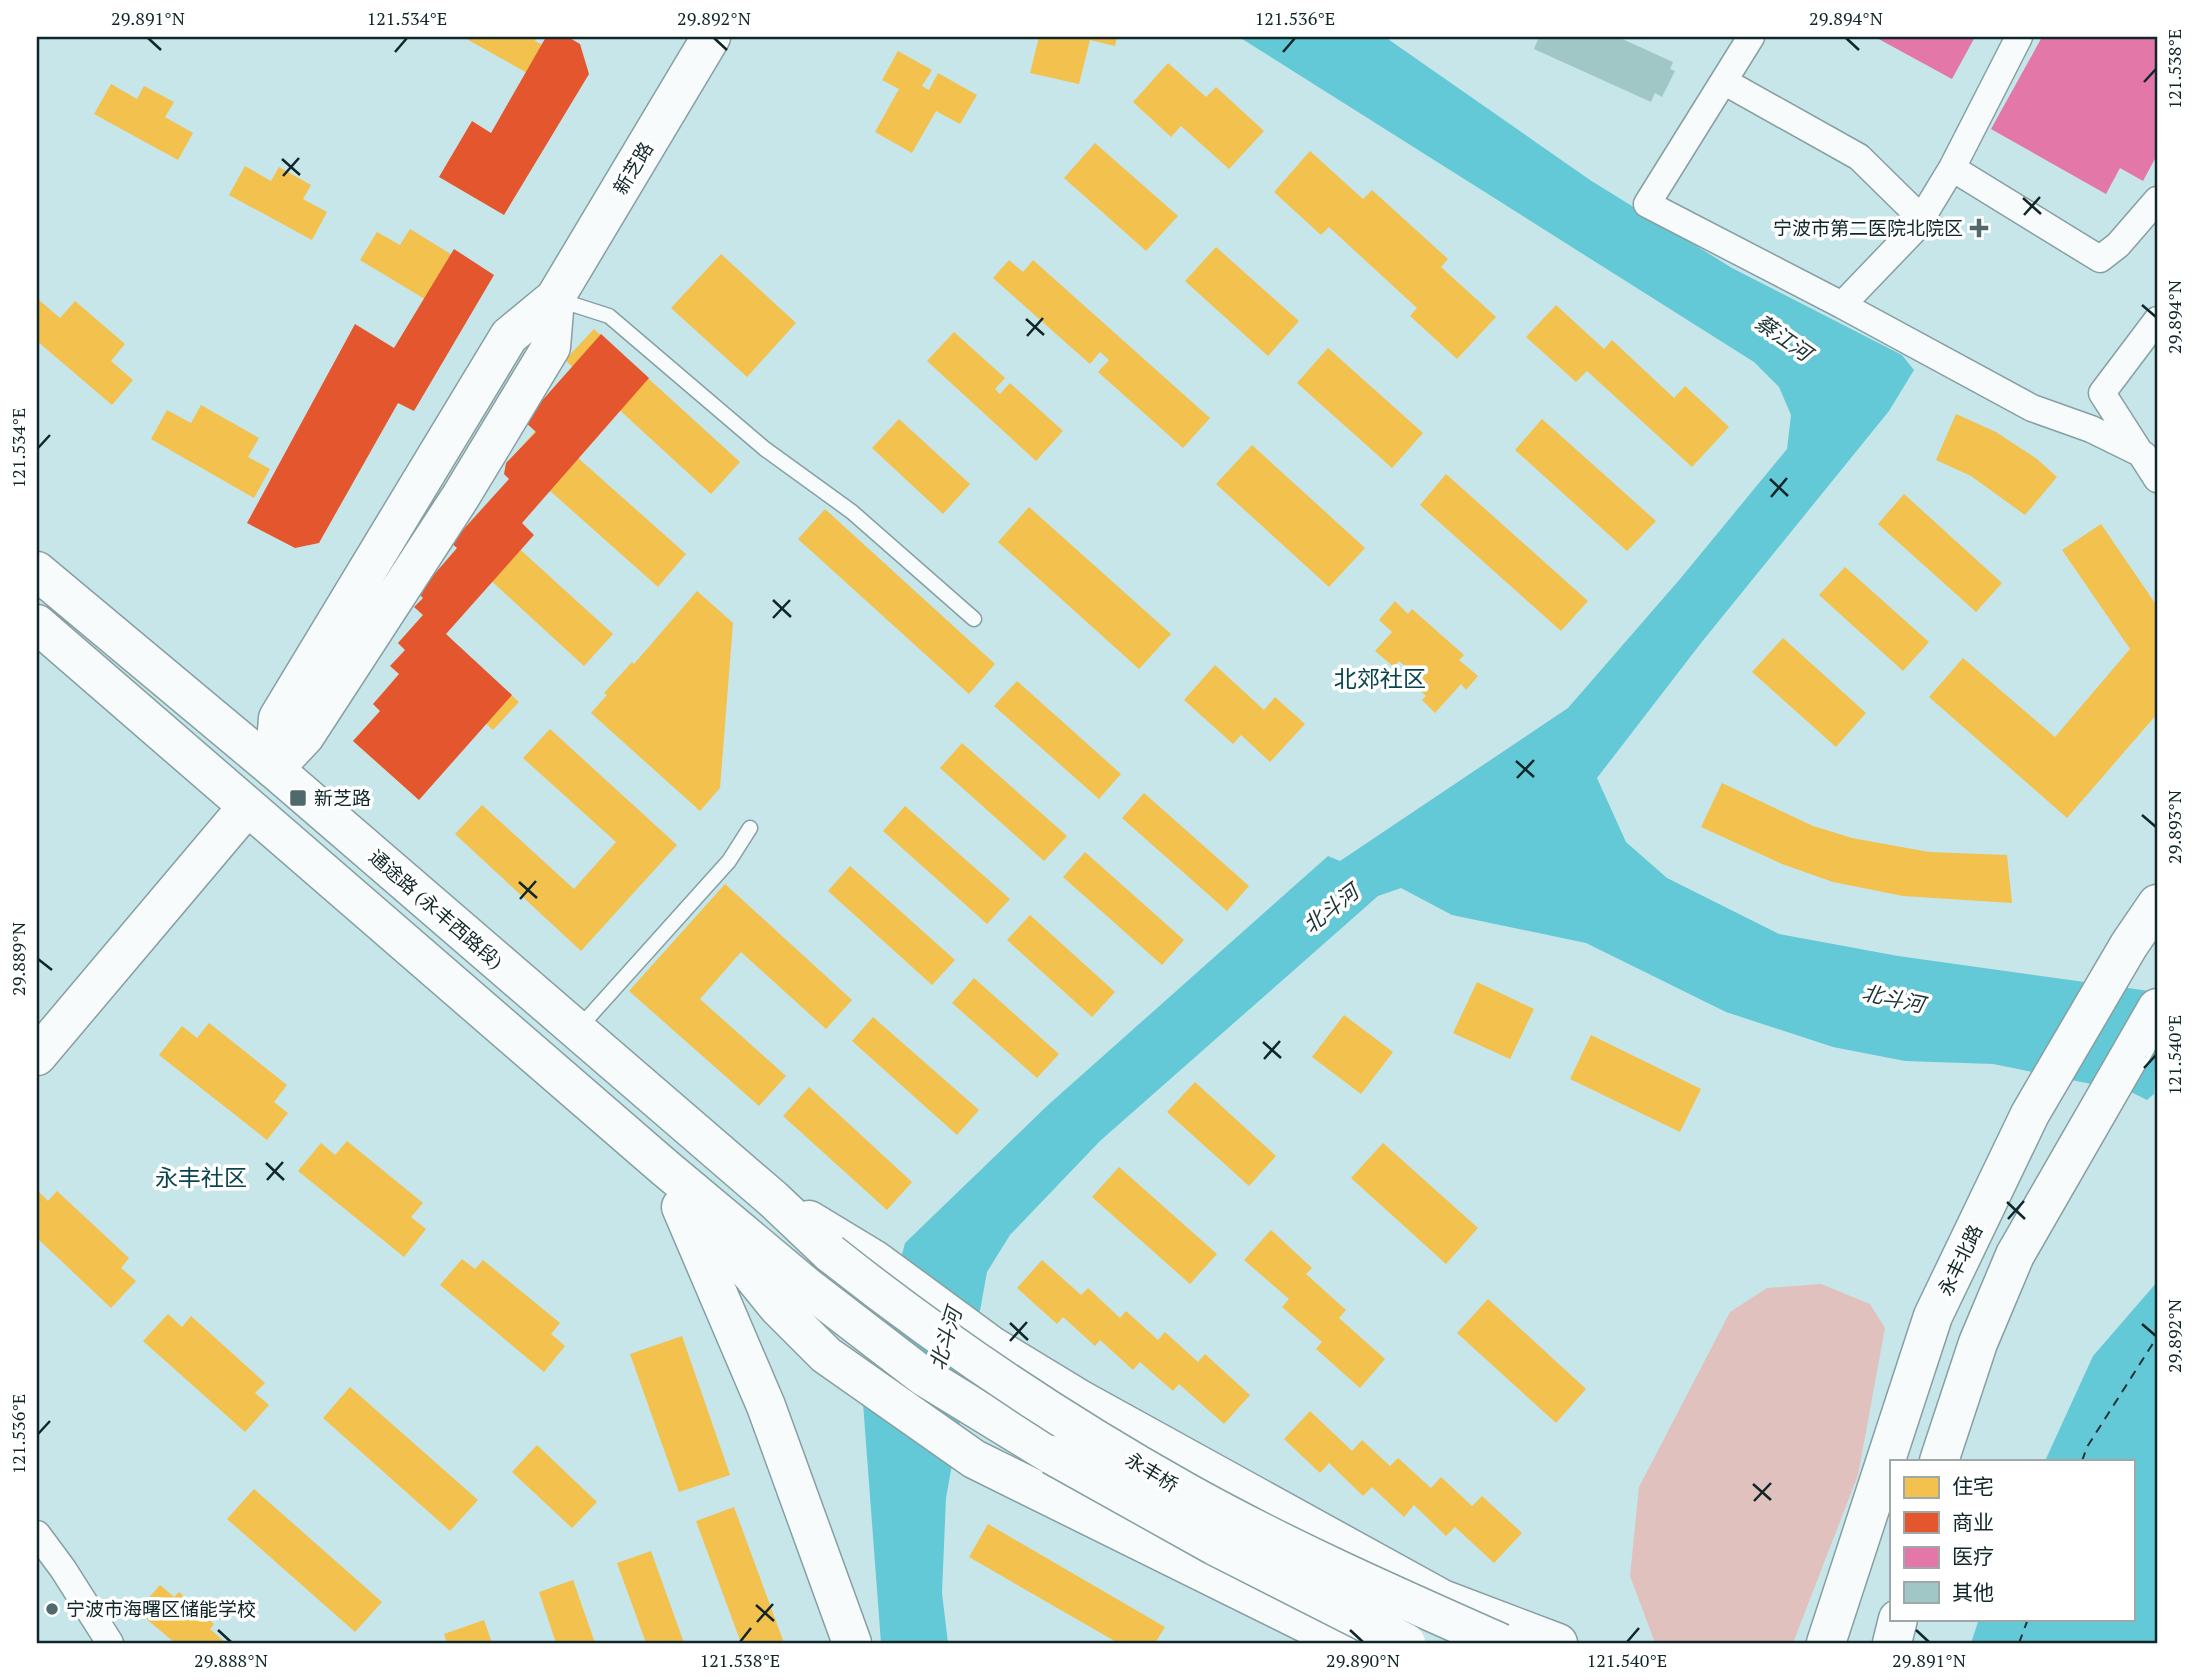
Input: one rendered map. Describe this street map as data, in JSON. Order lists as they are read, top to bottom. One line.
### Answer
{"streets":{"main road":["新芝路","通途路 (永丰西路段)","永丰北路","永丰桥"]},"crossings":[["新芝路","通途路 (永丰西路段)"],["通途路 (永丰西路段)","永丰桥"]],"districts":["北郊社区","永丰社区"],"water":["蔡江河","北斗河"],"places":{"health":["宁波市第二医院北院区"],"transit":["新芝路"],"other":["宁波市海曙区储能学校"]},"legend":["住宅","商业","医疗","其他"],"coordinates":["29.891°N","121.534°E","29.892°N","121.536°E","29.894°N","121.538°E","29.893°N","29.889°N","121.540°E","29.888°N","29.890°N"]}
